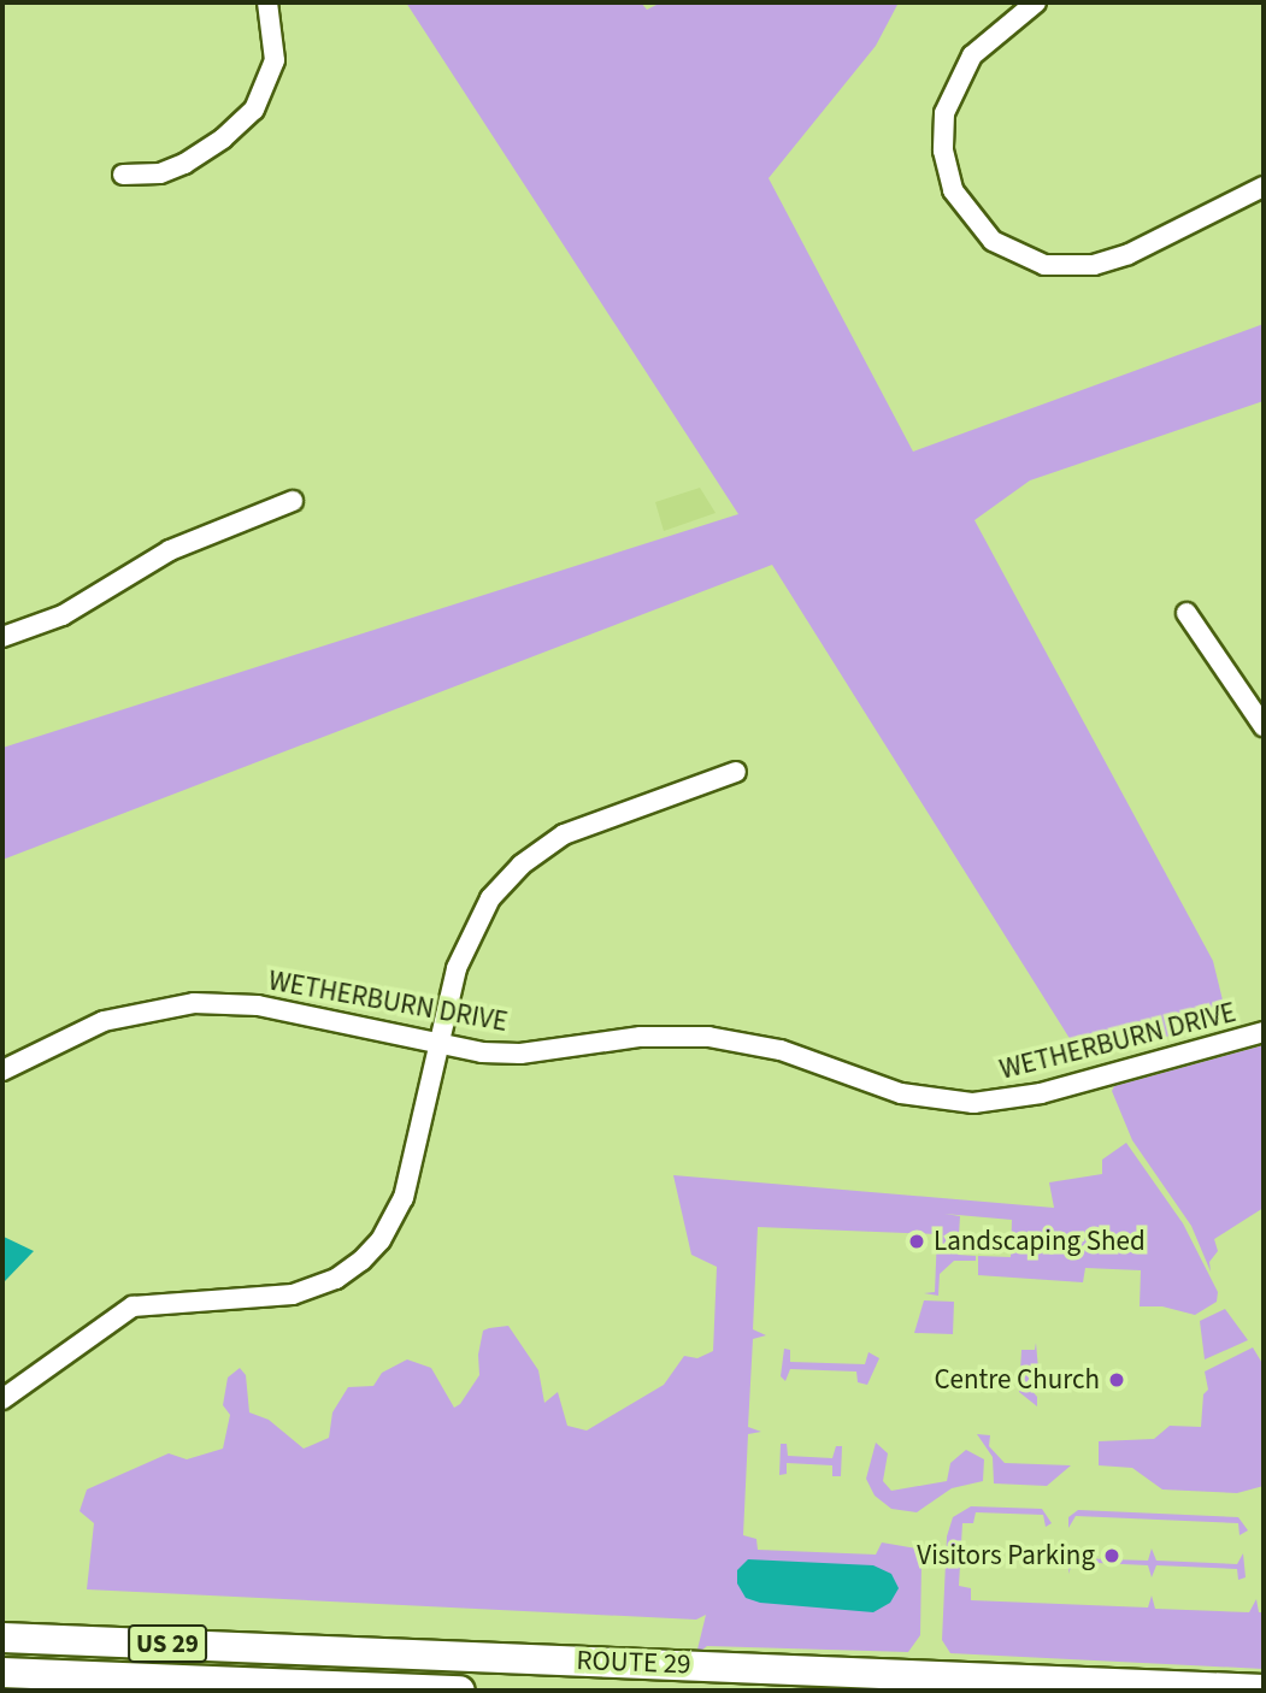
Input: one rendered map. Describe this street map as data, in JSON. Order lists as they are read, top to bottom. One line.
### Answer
{"streets":{"main road":["US 29","ROUTE 29"],"street":["WETHERBURN DRIVE"]},"places":["Landscaping Shed","Centre Church","Visitors Parking"]}
